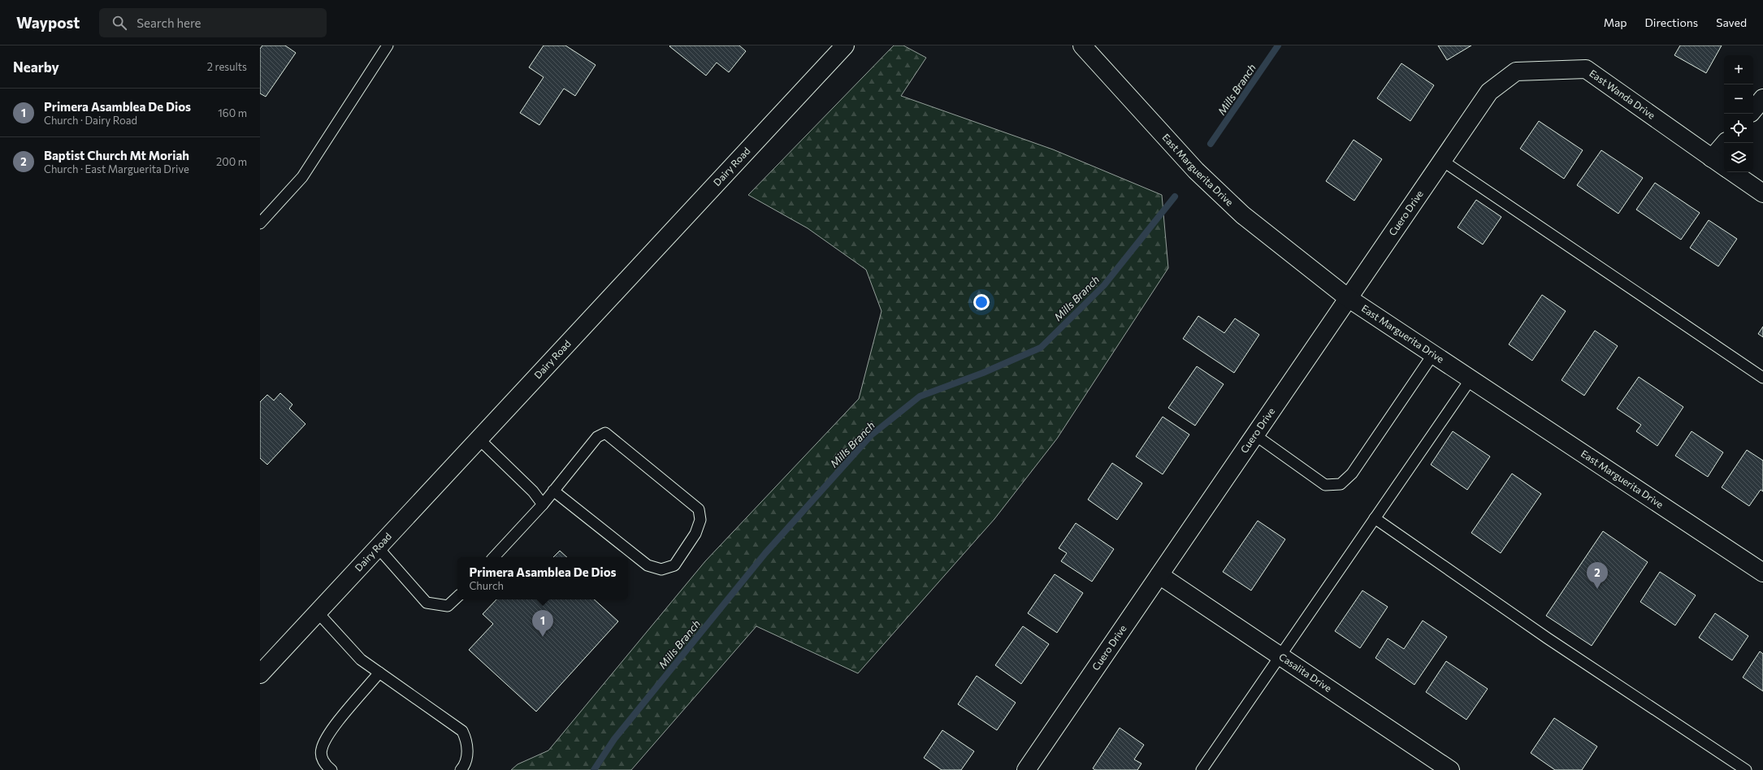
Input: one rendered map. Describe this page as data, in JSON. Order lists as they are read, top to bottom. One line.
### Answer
{"streets":{"street":["East Wanda Drive","Dairy Road","East Marguerita Drive","Cuero Drive","Casalita Drive"]},"crossings":[["East Wanda Drive","Cuero Drive"],["East Marguerita Drive","Cuero Drive"],["Cuero Drive","Casalita Drive"]],"water":["Mills Branch"],"page":{"header":"Waypost","search":"Search here","nav":["Map","Directions","Saved"],"heading":["Nearby","2 results"],"map_buttons":["+","−"],"list":[{"mark":"1","name":"Primera Asamblea De Dios","note":"Church · Dairy Road","value":"160 m"},{"mark":"2","name":"Baptist Church Mt Moriah","note":"Church · East Marguerita Drive","value":"200 m"}],"popup":["Primera Asamblea De Dios","Church"],"pins":["2","1"]}}
